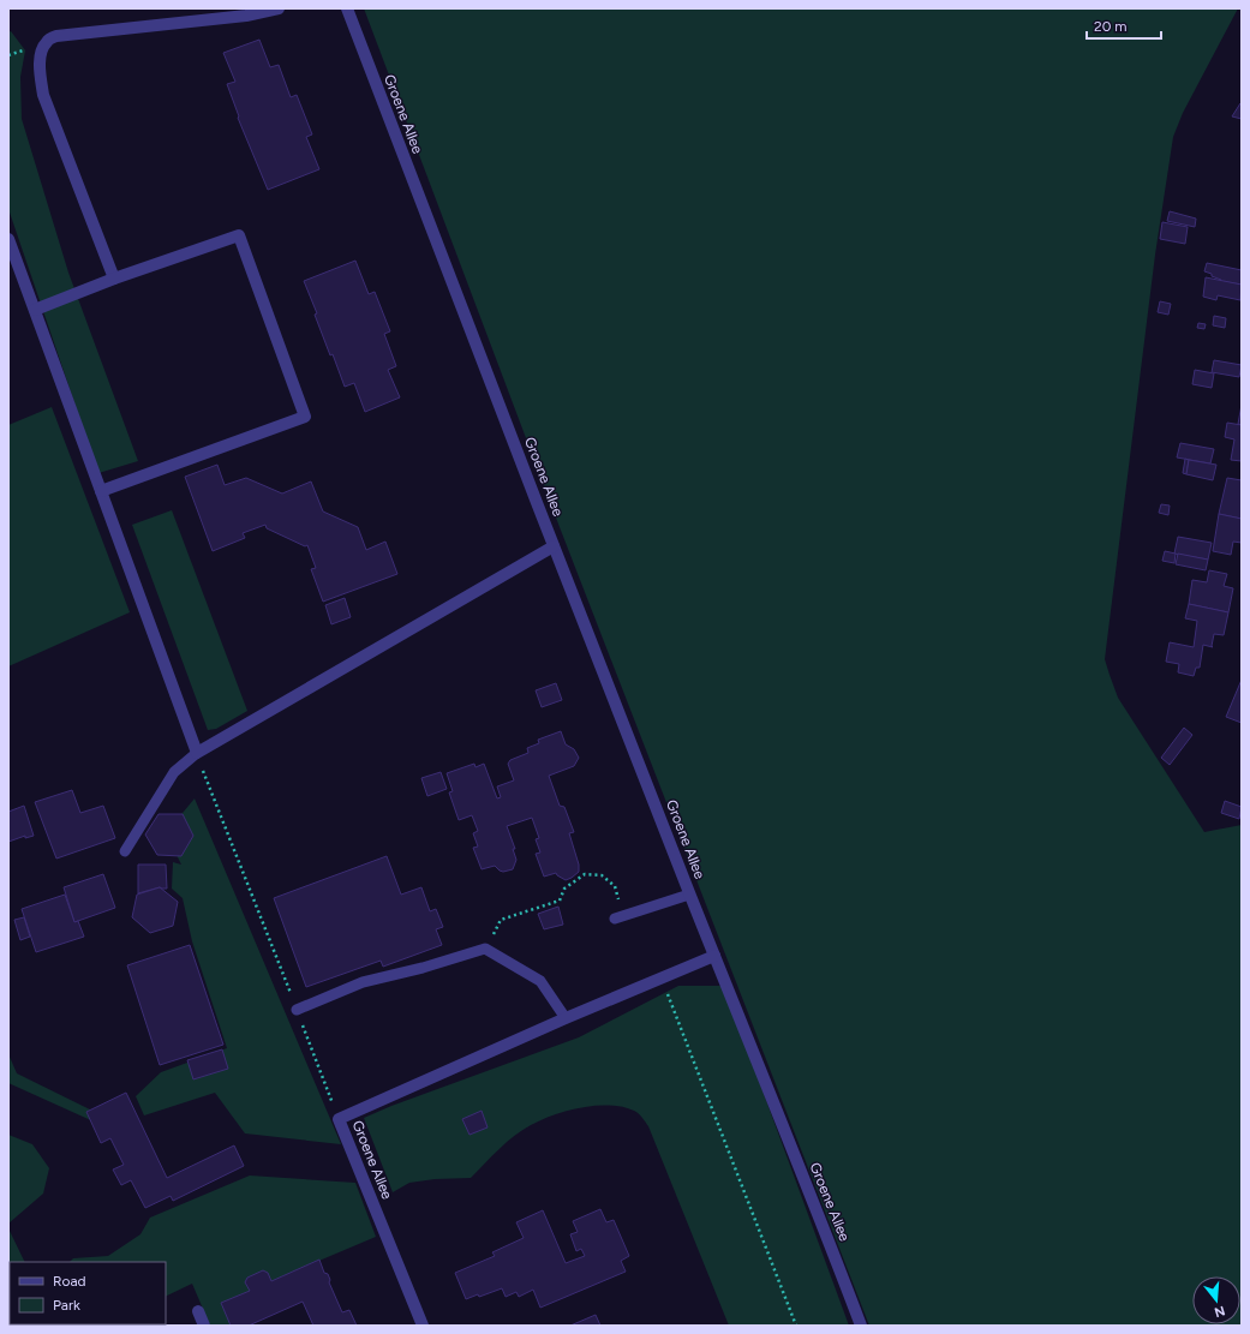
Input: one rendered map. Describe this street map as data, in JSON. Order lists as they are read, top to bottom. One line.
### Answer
{"streets":{"street":["Groene Allee"]},"legend":["Road","Park"],"scale_bar":"20 m","north":"bottom"}
